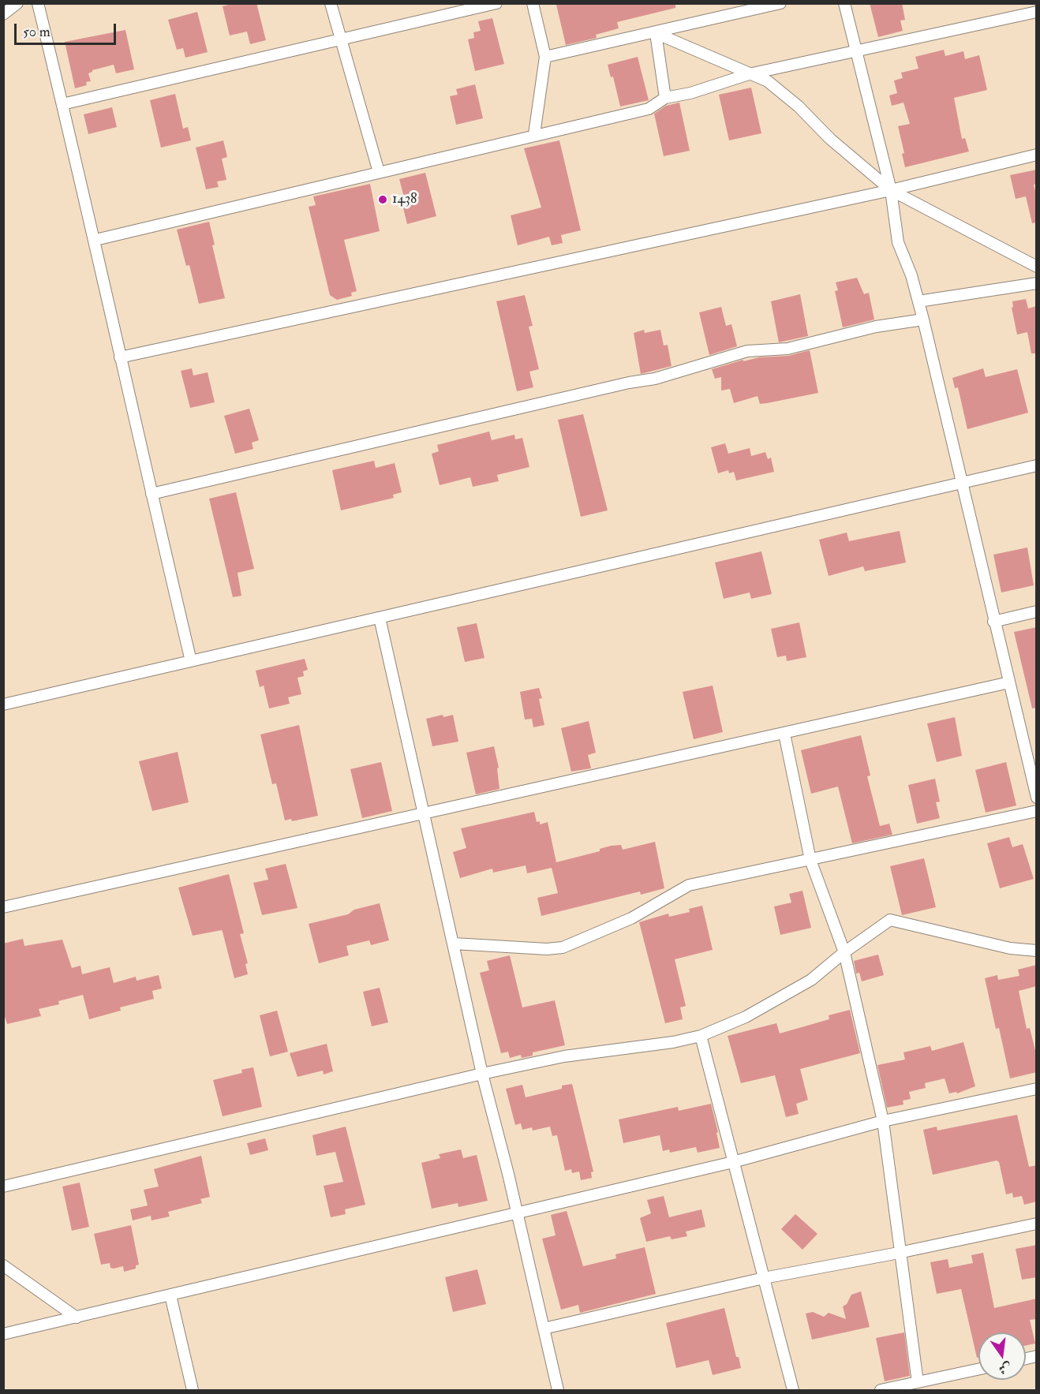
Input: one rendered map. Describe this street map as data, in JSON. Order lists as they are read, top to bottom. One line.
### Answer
{"places":["1438"],"scale_bar":"50 m","north":"bottom"}
